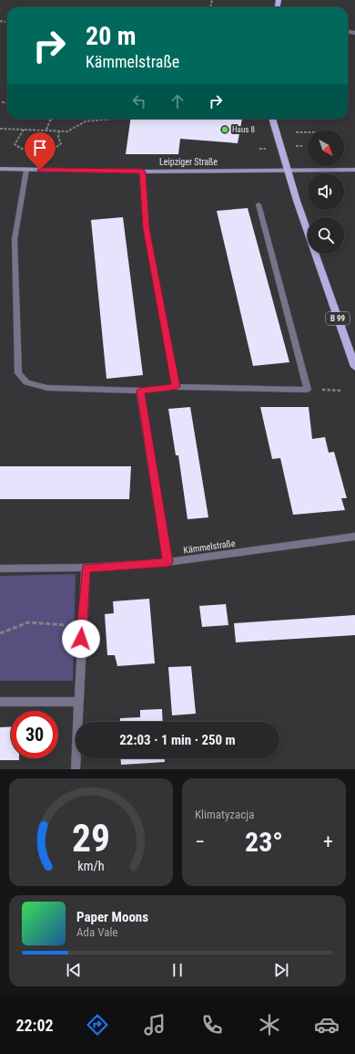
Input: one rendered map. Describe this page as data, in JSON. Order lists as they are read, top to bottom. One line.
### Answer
{"streets":{"main road":["Leipziger Straße","B 99"],"street":["Kämmelstraße"]},"crossings":[["Leipziger Straße","B 99"]],"places":["Haus 8"],"north":"bottom right","page":{"turn":["20 m","Kämmelstraße"],"limit":"30","trip":"22:03 · 1 min · 250 m","tile":"Klimatyzacja","heat":["−","23°","+"],"song":["Paper Moons","Ada Vale"],"tabs":"22:02","gauge":["29","km/h"]}}
